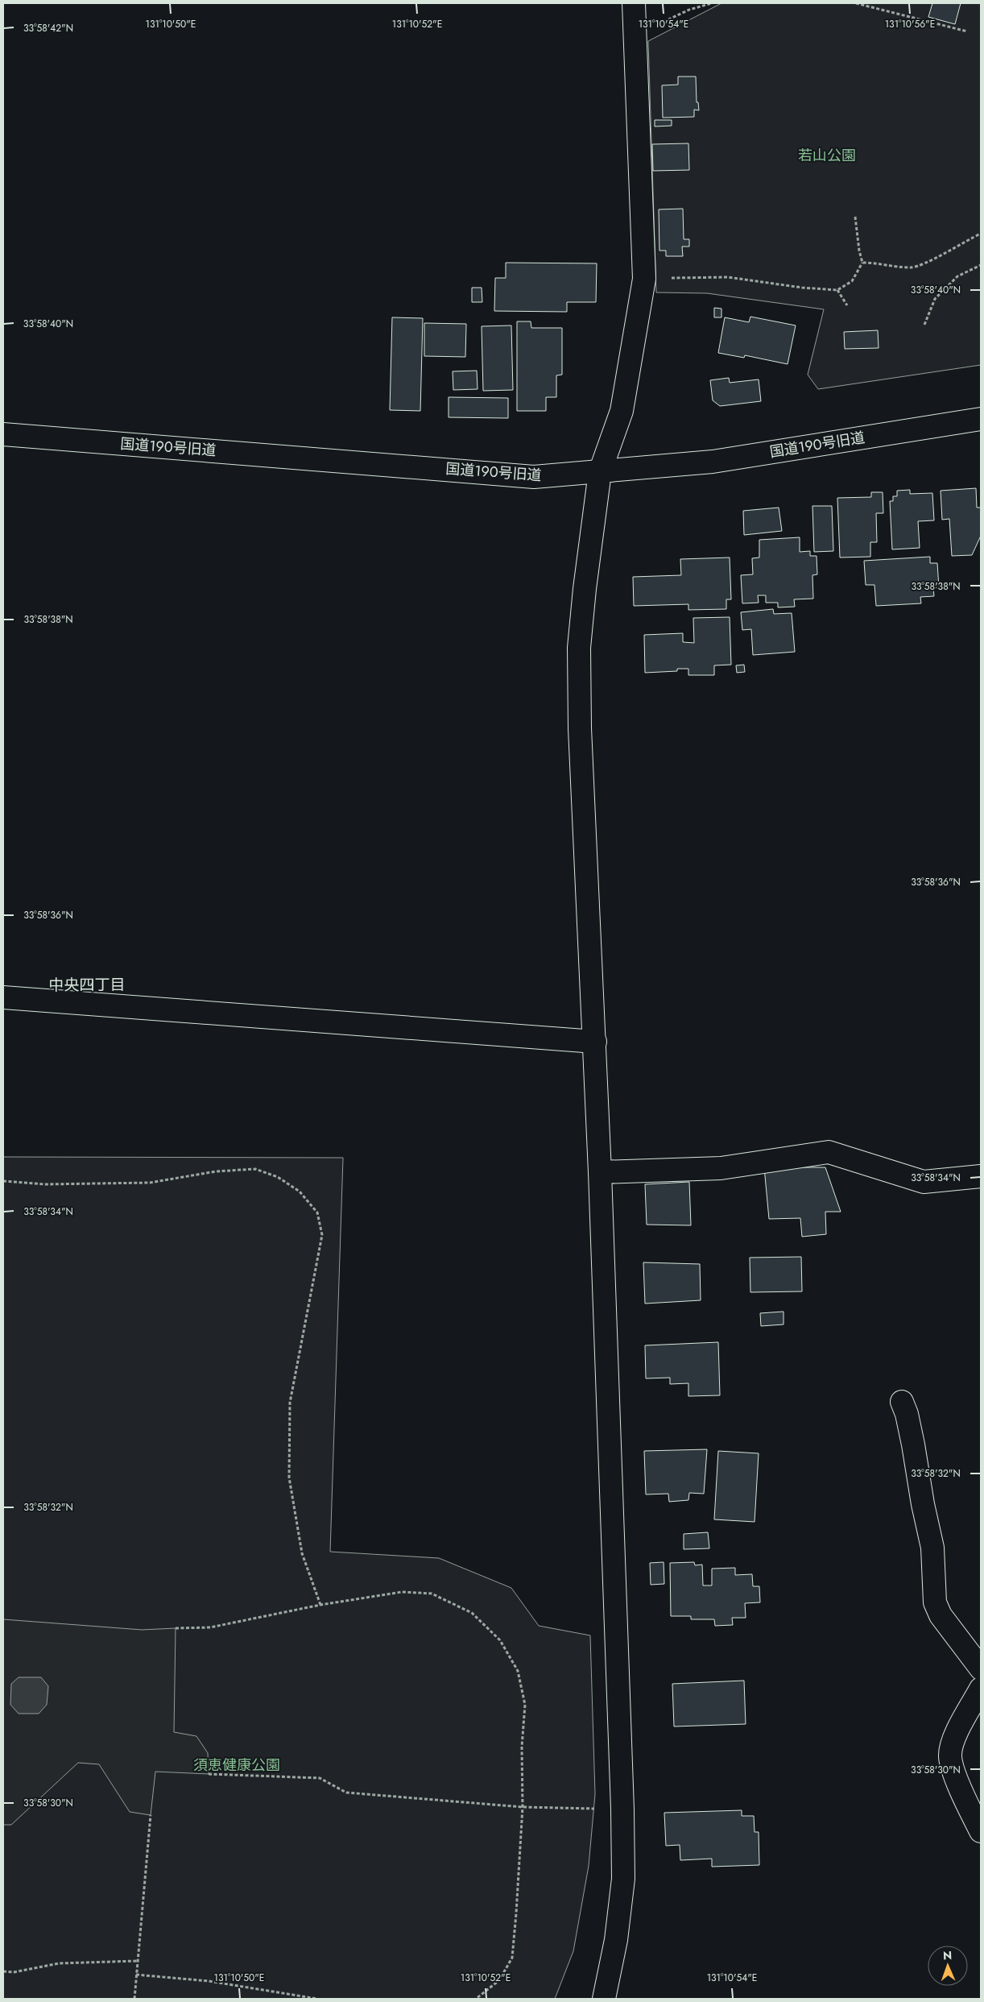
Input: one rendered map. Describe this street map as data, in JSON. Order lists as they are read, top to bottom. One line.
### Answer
{"streets":{"street":["国道190号旧道"]},"districts":["中央四丁目"],"parks":["若山公園","須恵健康公園"],"north":"top","coordinates":["131°10'50\"E","131°10'52\"E","131°10'54\"E","131°10'56\"E","33°58'42\"N","33°58'40\"N","33°58'38\"N","33°58'36\"N","33°58'34\"N","33°58'32\"N","33°58'30\"N"]}
